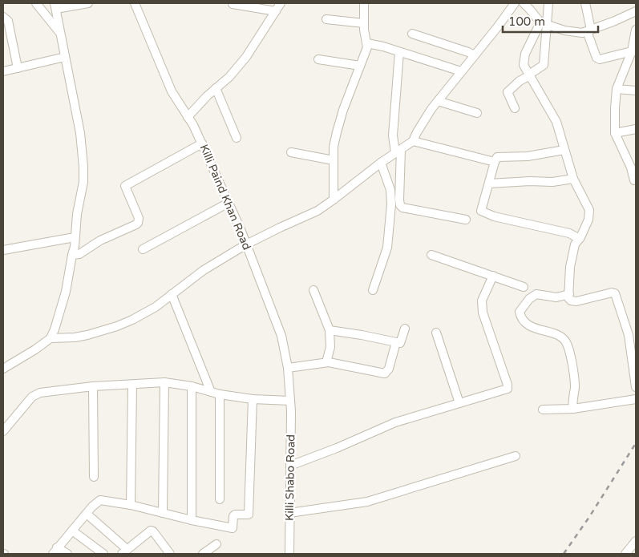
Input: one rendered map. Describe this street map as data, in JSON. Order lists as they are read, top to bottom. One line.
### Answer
{"streets":{"street":["Killi Paind Khan Road","Killi Shabo Road"]},"crossings":[["Killi Paind Khan Road","Killi Shabo Road"]],"scale_bar":"100 m"}
